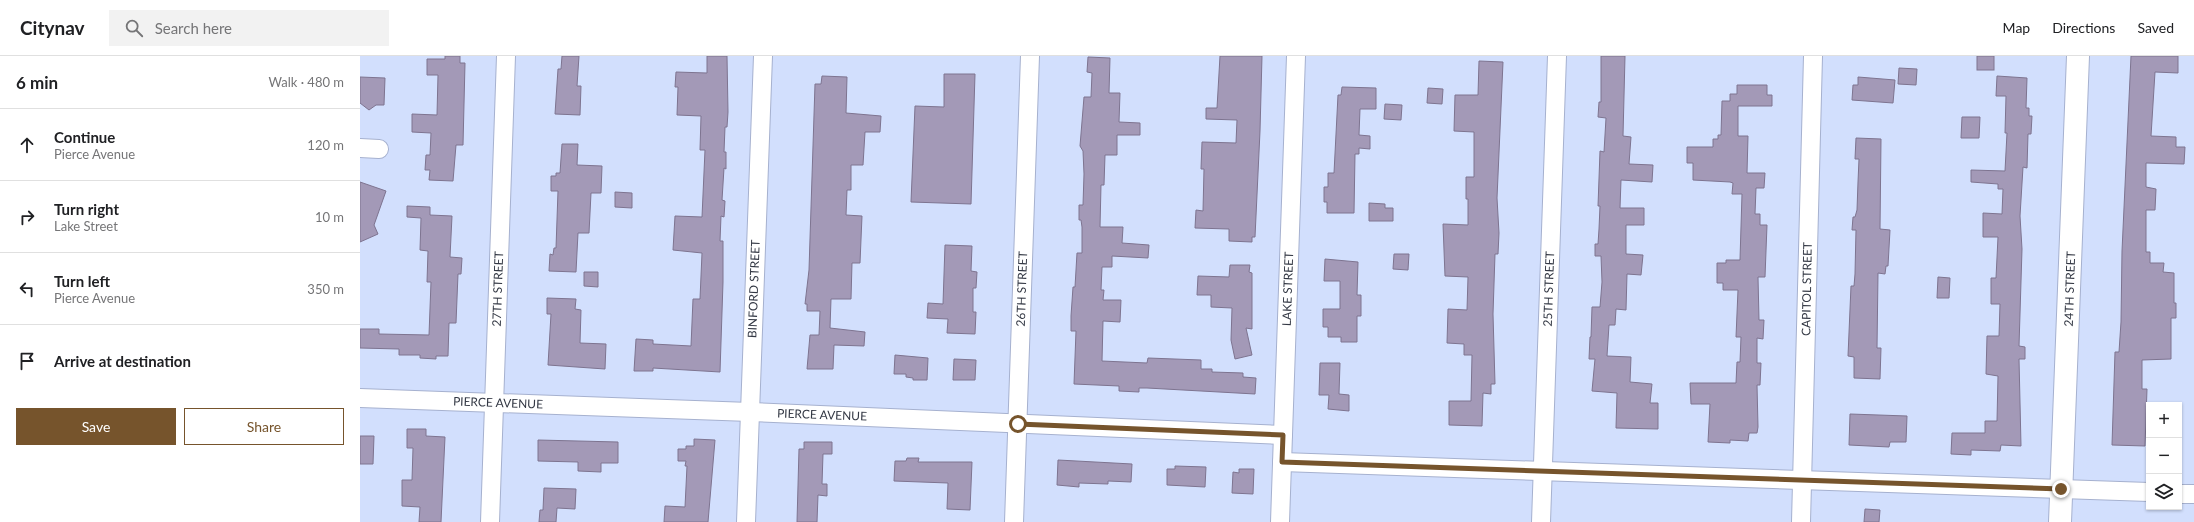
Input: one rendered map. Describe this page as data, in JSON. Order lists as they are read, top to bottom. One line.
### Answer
{"streets":{"street":["27TH STREET","BINFORD STREET","26TH STREET","LAKE STREET","25TH STREET","CAPITOL STREET","24TH STREET","PIERCE AVENUE"]},"crossings":[["27TH STREET","PIERCE AVENUE"],["BINFORD STREET","PIERCE AVENUE"],["26TH STREET","PIERCE AVENUE"],["LAKE STREET","PIERCE AVENUE"]],"page":{"header":"Citynav","search":"Search here","nav":["Map","Directions","Saved"],"heading":["6 min","Walk · 480 m"],"list":[["Continue","Pierce Avenue","120 m"],["Turn right","Lake Street","10 m"],["Turn left","Pierce Avenue","350 m"],"Arrive at destination"],"buttons":["Save","Share"],"map_buttons":["+","−"]}}
